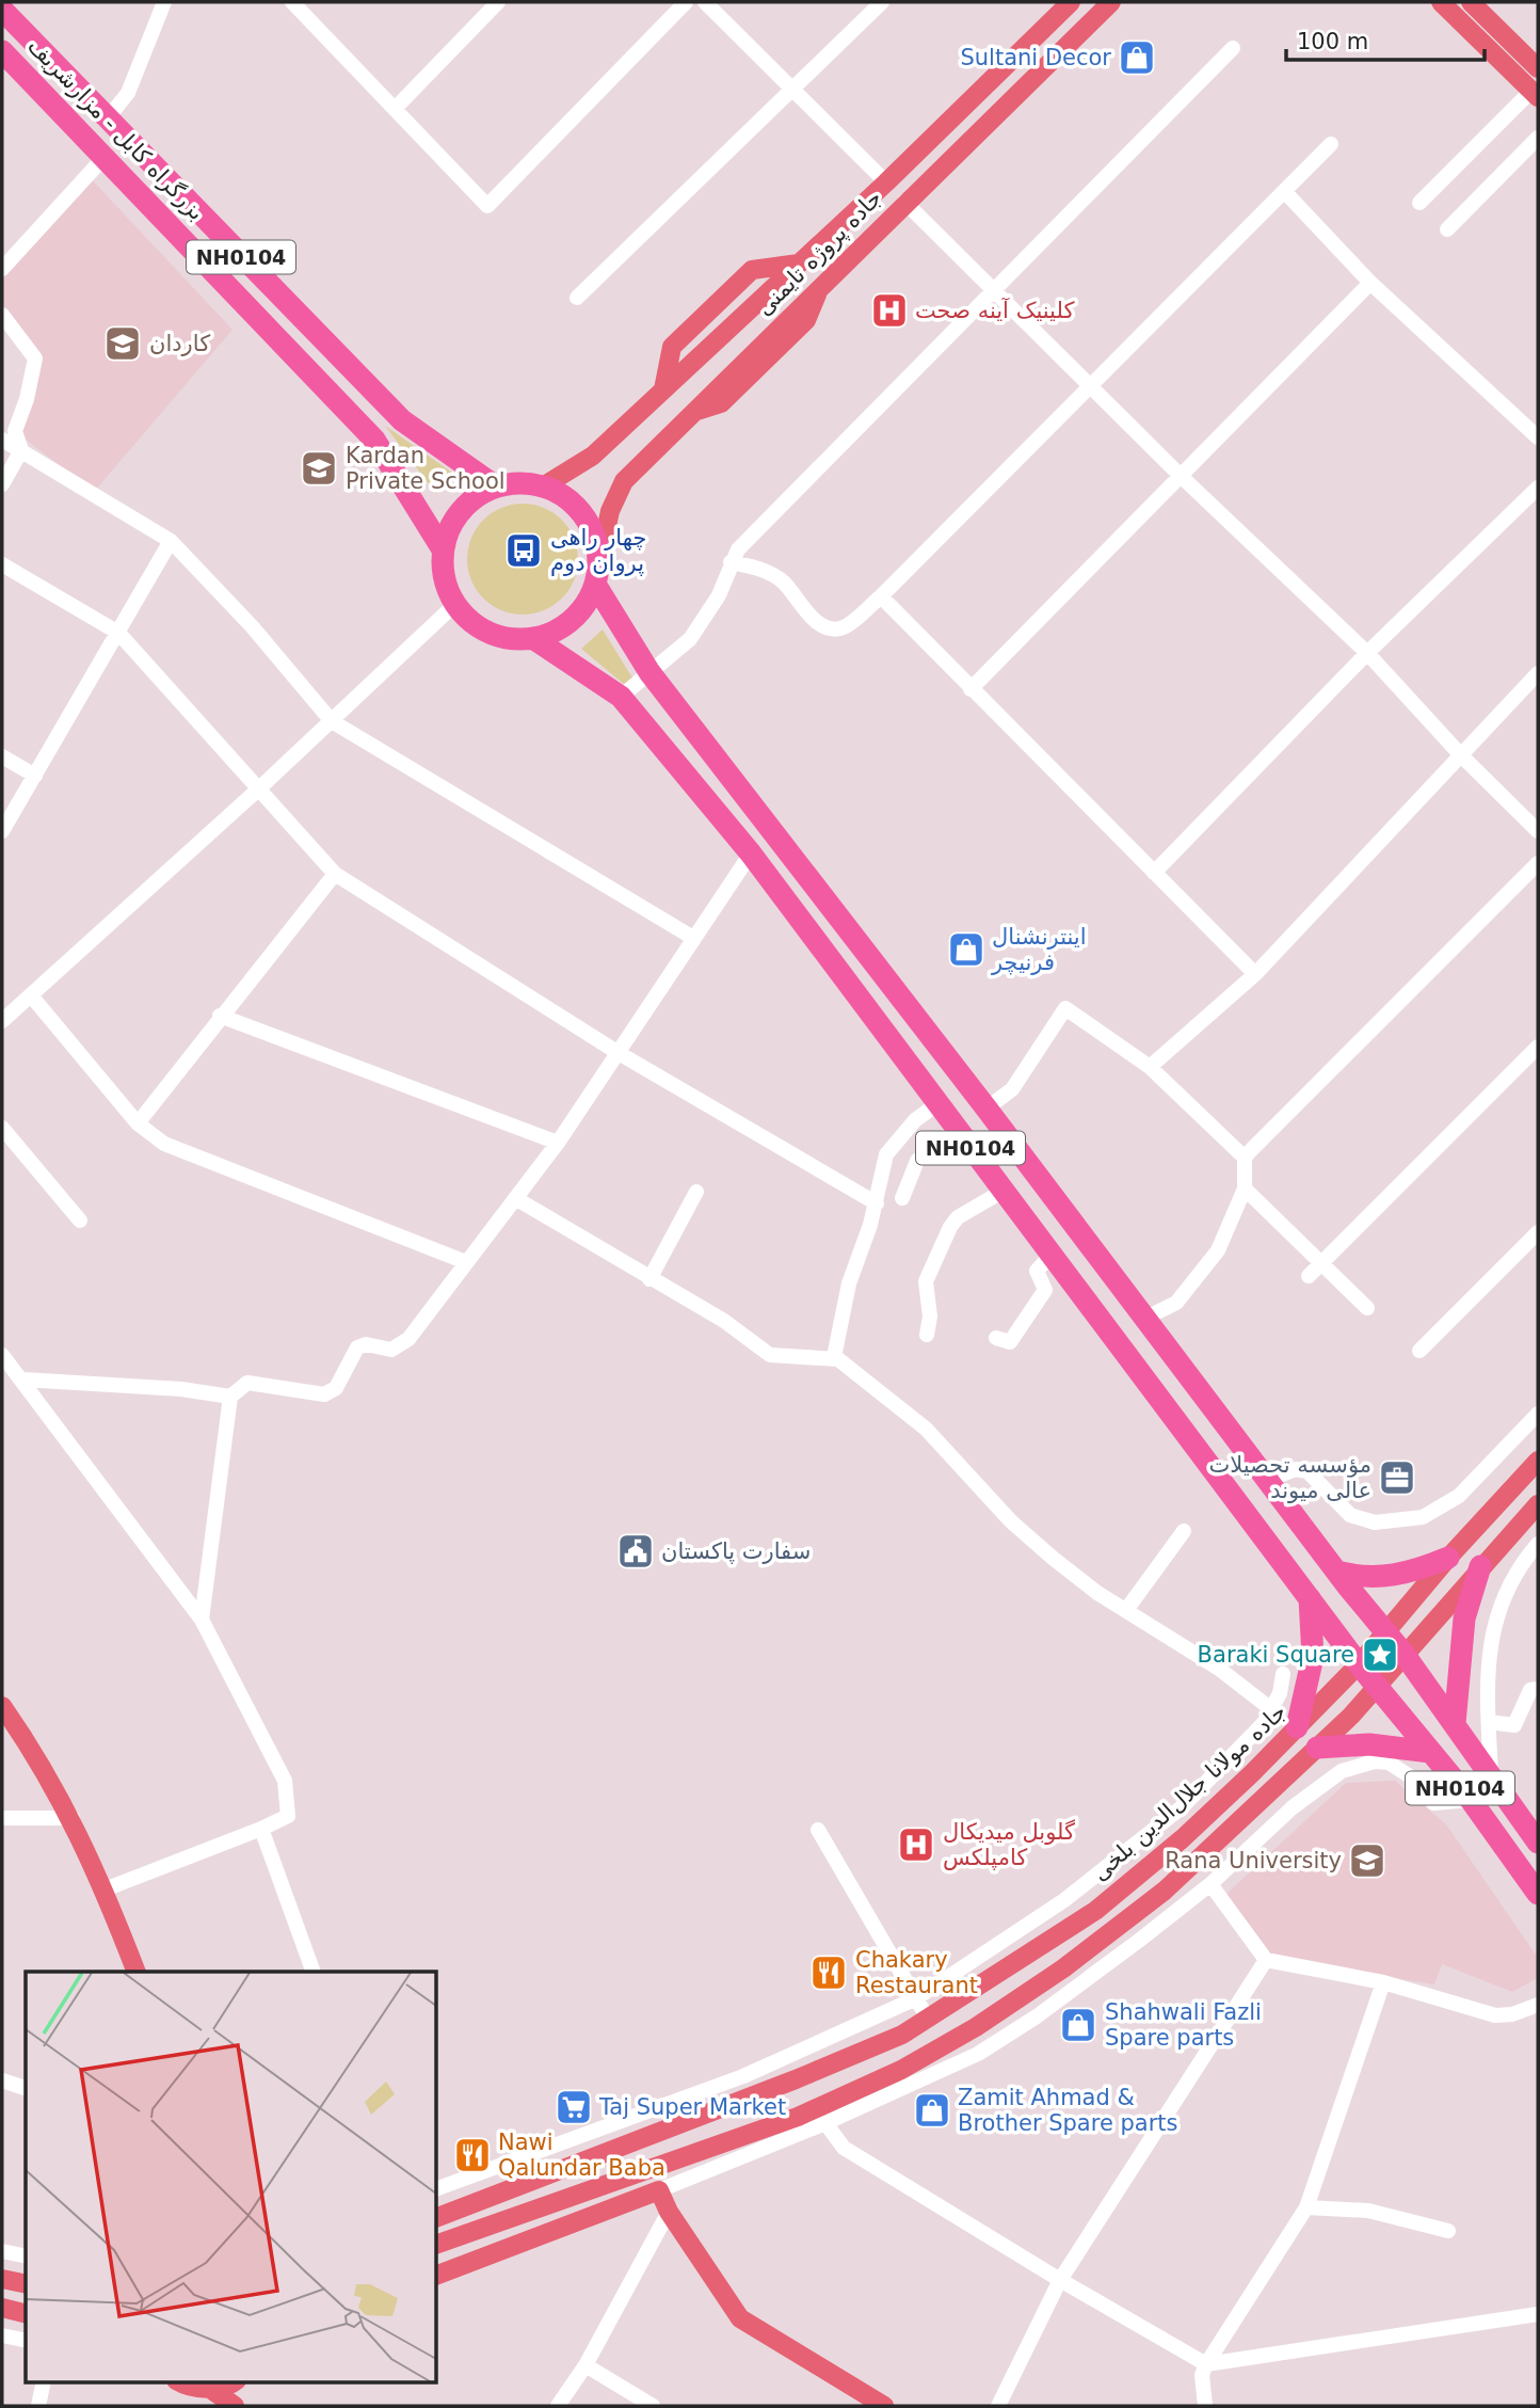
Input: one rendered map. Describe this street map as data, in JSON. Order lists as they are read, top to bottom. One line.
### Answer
{"streets":{"highway":["بزرگراه کابل - مزارشریف","NH0104"],"main road":["جاده پروژه تایمنی","جاده مولانا جلال‌الدین بلخی"]},"crossings":[["بزرگراه کابل - مزارشریف","جاده پروژه تایمنی"],["بزرگراه کابل - مزارشریف","NH0104"],["جاده پروژه تایمنی","NH0104"],["NH0104","جاده مولانا جلال‌الدین بلخی"]],"places":{"shop":["Sultani Decor","اینترنشنال فرنیچر","Shahwali Fazli Spare parts","Zamit Ahmad & Brother Spare parts"],"hospital":["کلینیک آینه صحت","گلوبل میدیکال کامپلکس"],"school or university":["کاردان","Kardan Private School","Rana University"],"bus stop":["چهار راهی پروان دوم"],"office":["مؤسسه تحصیلات عالی میوند"],"public building":["سفارت پاکستان"],"place":["Baraki Square"],"restaurant":["Chakary Restaurant","Nawi Qalundar Baba"],"supermarket":["Taj Super Market"]},"scale_bar":"100 m"}
